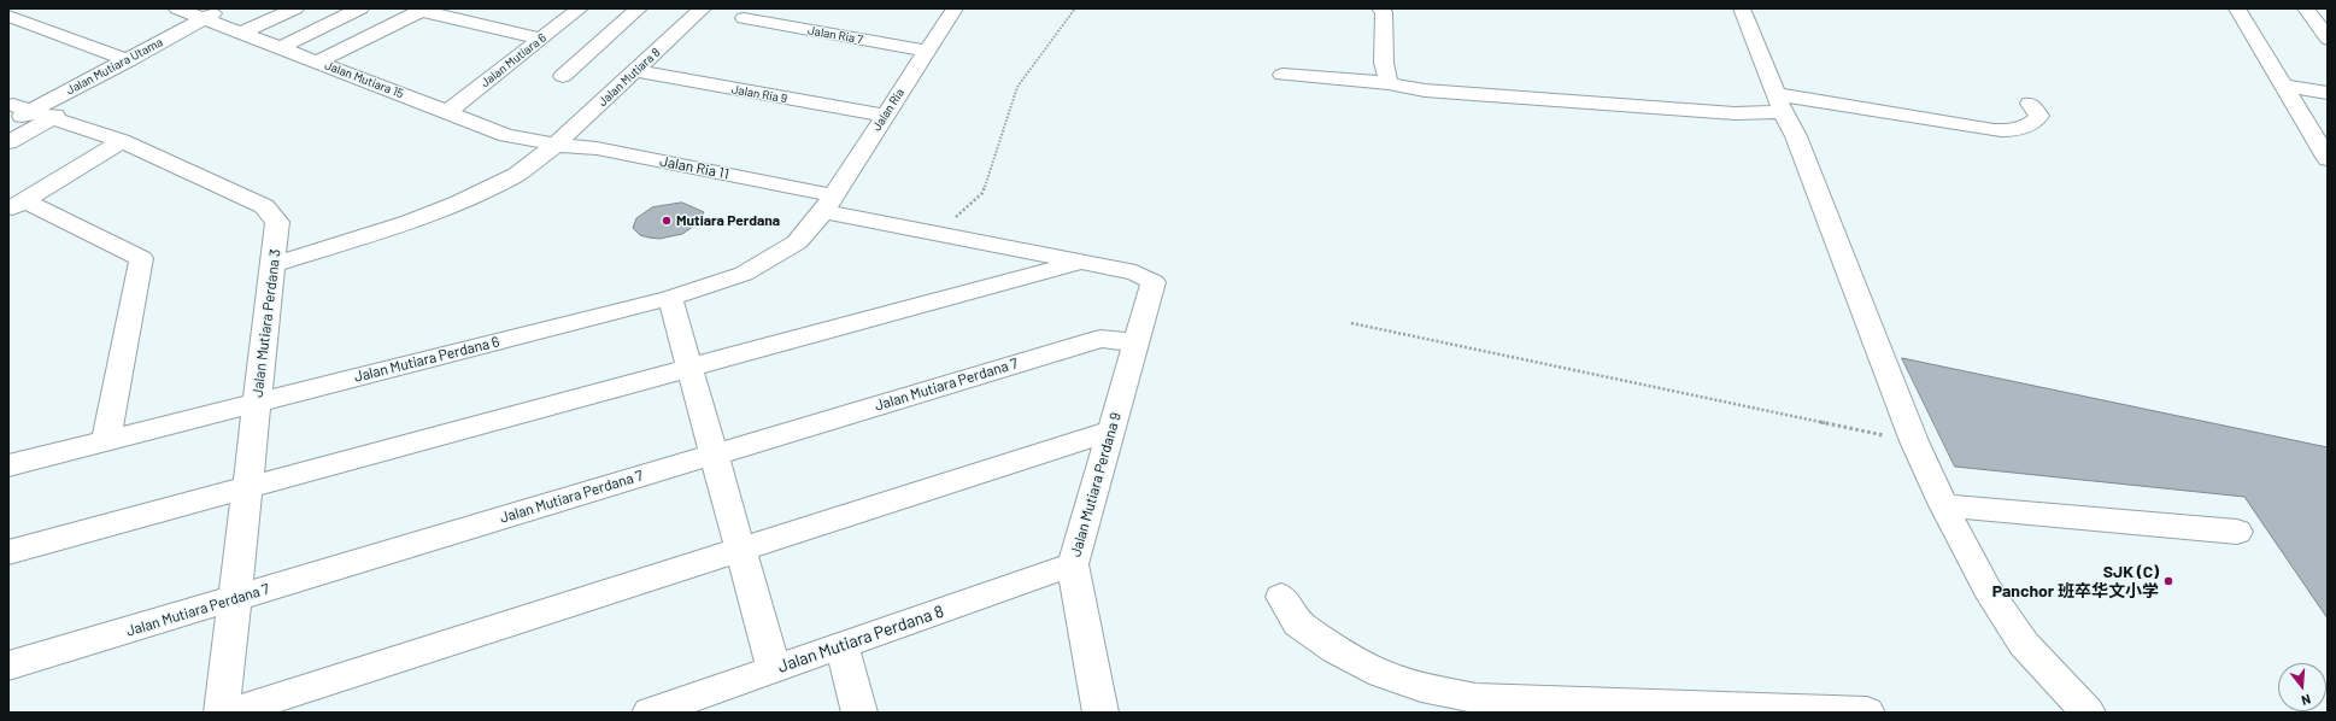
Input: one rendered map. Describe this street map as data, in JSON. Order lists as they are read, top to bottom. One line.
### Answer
{"streets":{"street":["Jalan Ria 7","Jalan Mutiara 6","Jalan Mutiara Utama","Jalan Mutiara 8","Jalan Mutiara 15","Jalan Ria 9","Jalan Ria","Jalan Ria 11","Jalan Mutiara Perdana 3","Jalan Mutiara Perdana 6","Jalan Mutiara Perdana 7","Jalan Mutiara Perdana 9","Jalan Mutiara Perdana 8"]},"crossings":[["Jalan Ria 7","Jalan Ria"],["Jalan Mutiara 6","Jalan Mutiara 15"],["Jalan Mutiara Utama","Jalan Mutiara 15"],["Jalan Mutiara Utama","Jalan Mutiara Perdana 3"],["Jalan Mutiara 8","Jalan Mutiara 15"],["Jalan Mutiara 8","Jalan Ria 9"],["Jalan Mutiara 8","Jalan Ria 11"],["Jalan Mutiara 8","Jalan Mutiara Perdana 3"],["Jalan Mutiara 15","Jalan Ria 11"],["Jalan Ria 9","Jalan Ria"],["Jalan Ria","Jalan Ria 11"],["Jalan Ria","Jalan Mutiara Perdana 6"],["Jalan Ria 11","Jalan Mutiara Perdana 6"],["Jalan Ria 11","Jalan Mutiara Perdana 9"],["Jalan Mutiara Perdana 3","Jalan Mutiara Perdana 6"],["Jalan Mutiara Perdana 3","Jalan Mutiara Perdana 7"],["Jalan Mutiara Perdana 7","Jalan Mutiara Perdana 9"],["Jalan Mutiara Perdana 9","Jalan Mutiara Perdana 8"]],"places":["Mutiara Perdana","SJK (C) Panchor 班卒华文小学"],"north":"bottom"}
